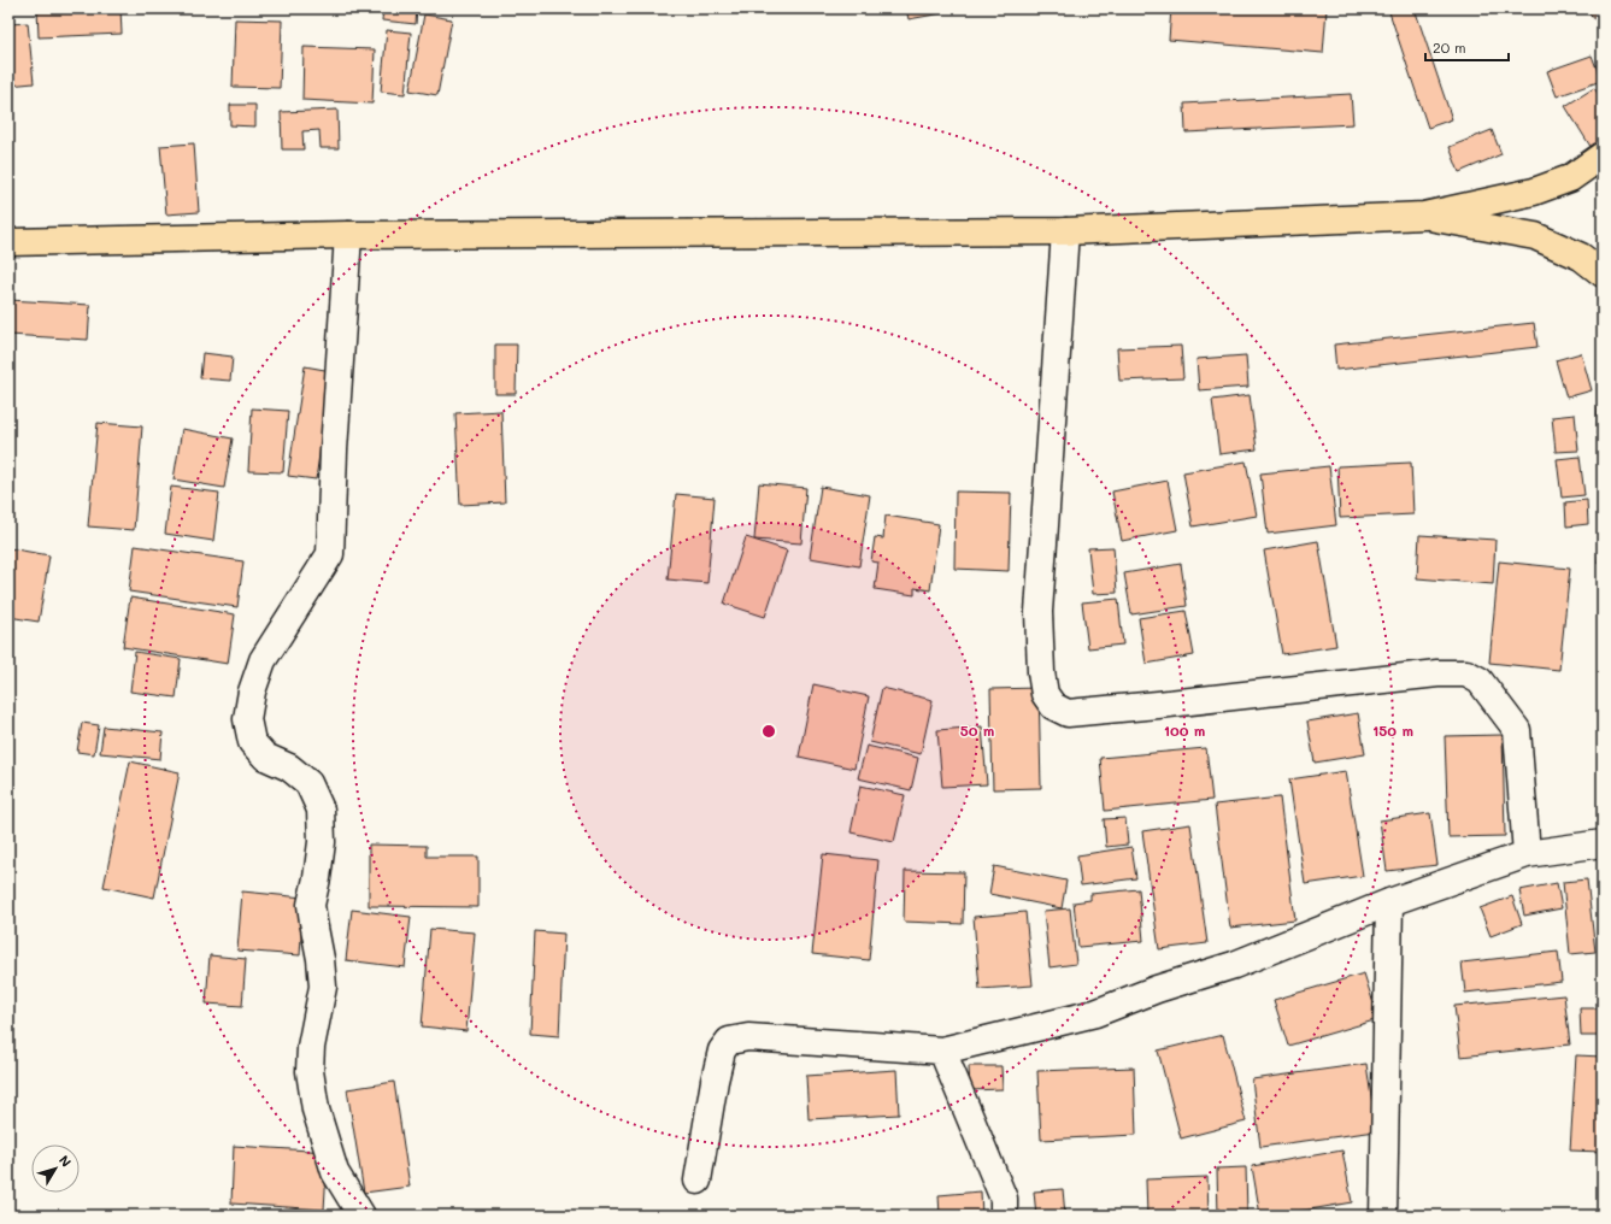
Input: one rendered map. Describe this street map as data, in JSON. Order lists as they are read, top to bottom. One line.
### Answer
{"scale_bar":"20 m","north":"top right","rings":["50 m","100 m","150 m"]}
